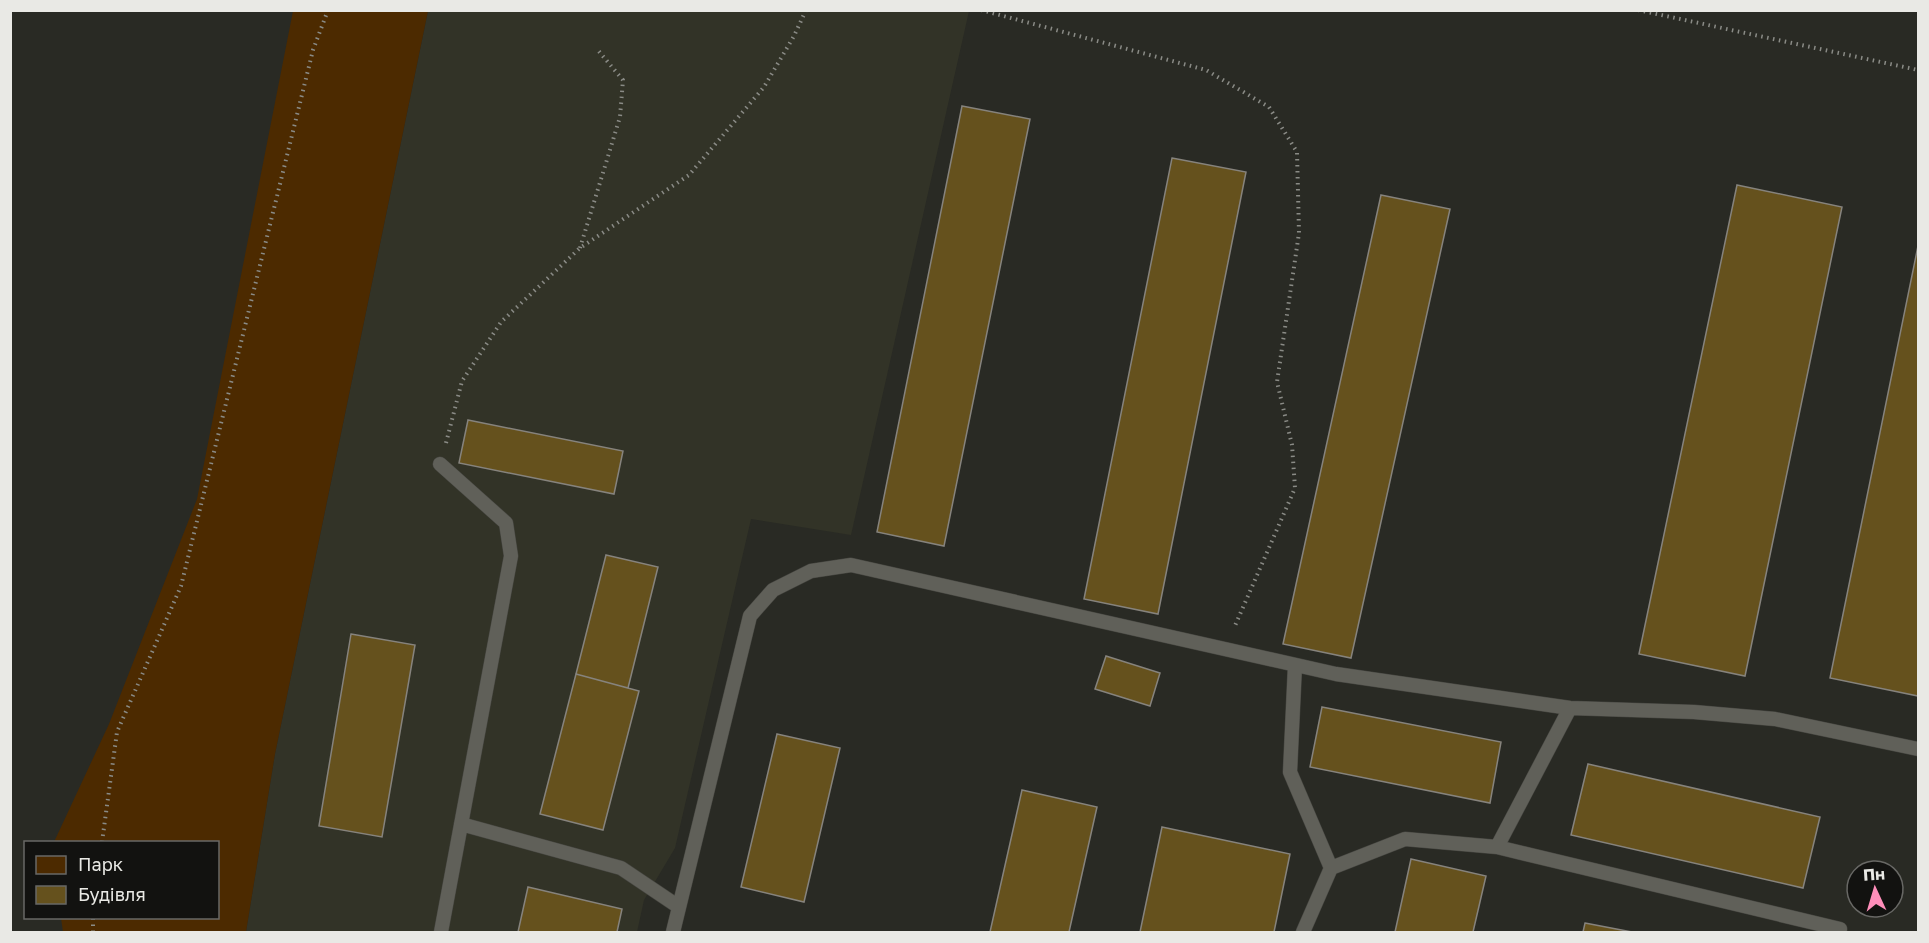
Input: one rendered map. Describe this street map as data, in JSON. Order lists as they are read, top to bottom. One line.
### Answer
{"legend":["Парк","Будівля"],"north":"top"}
